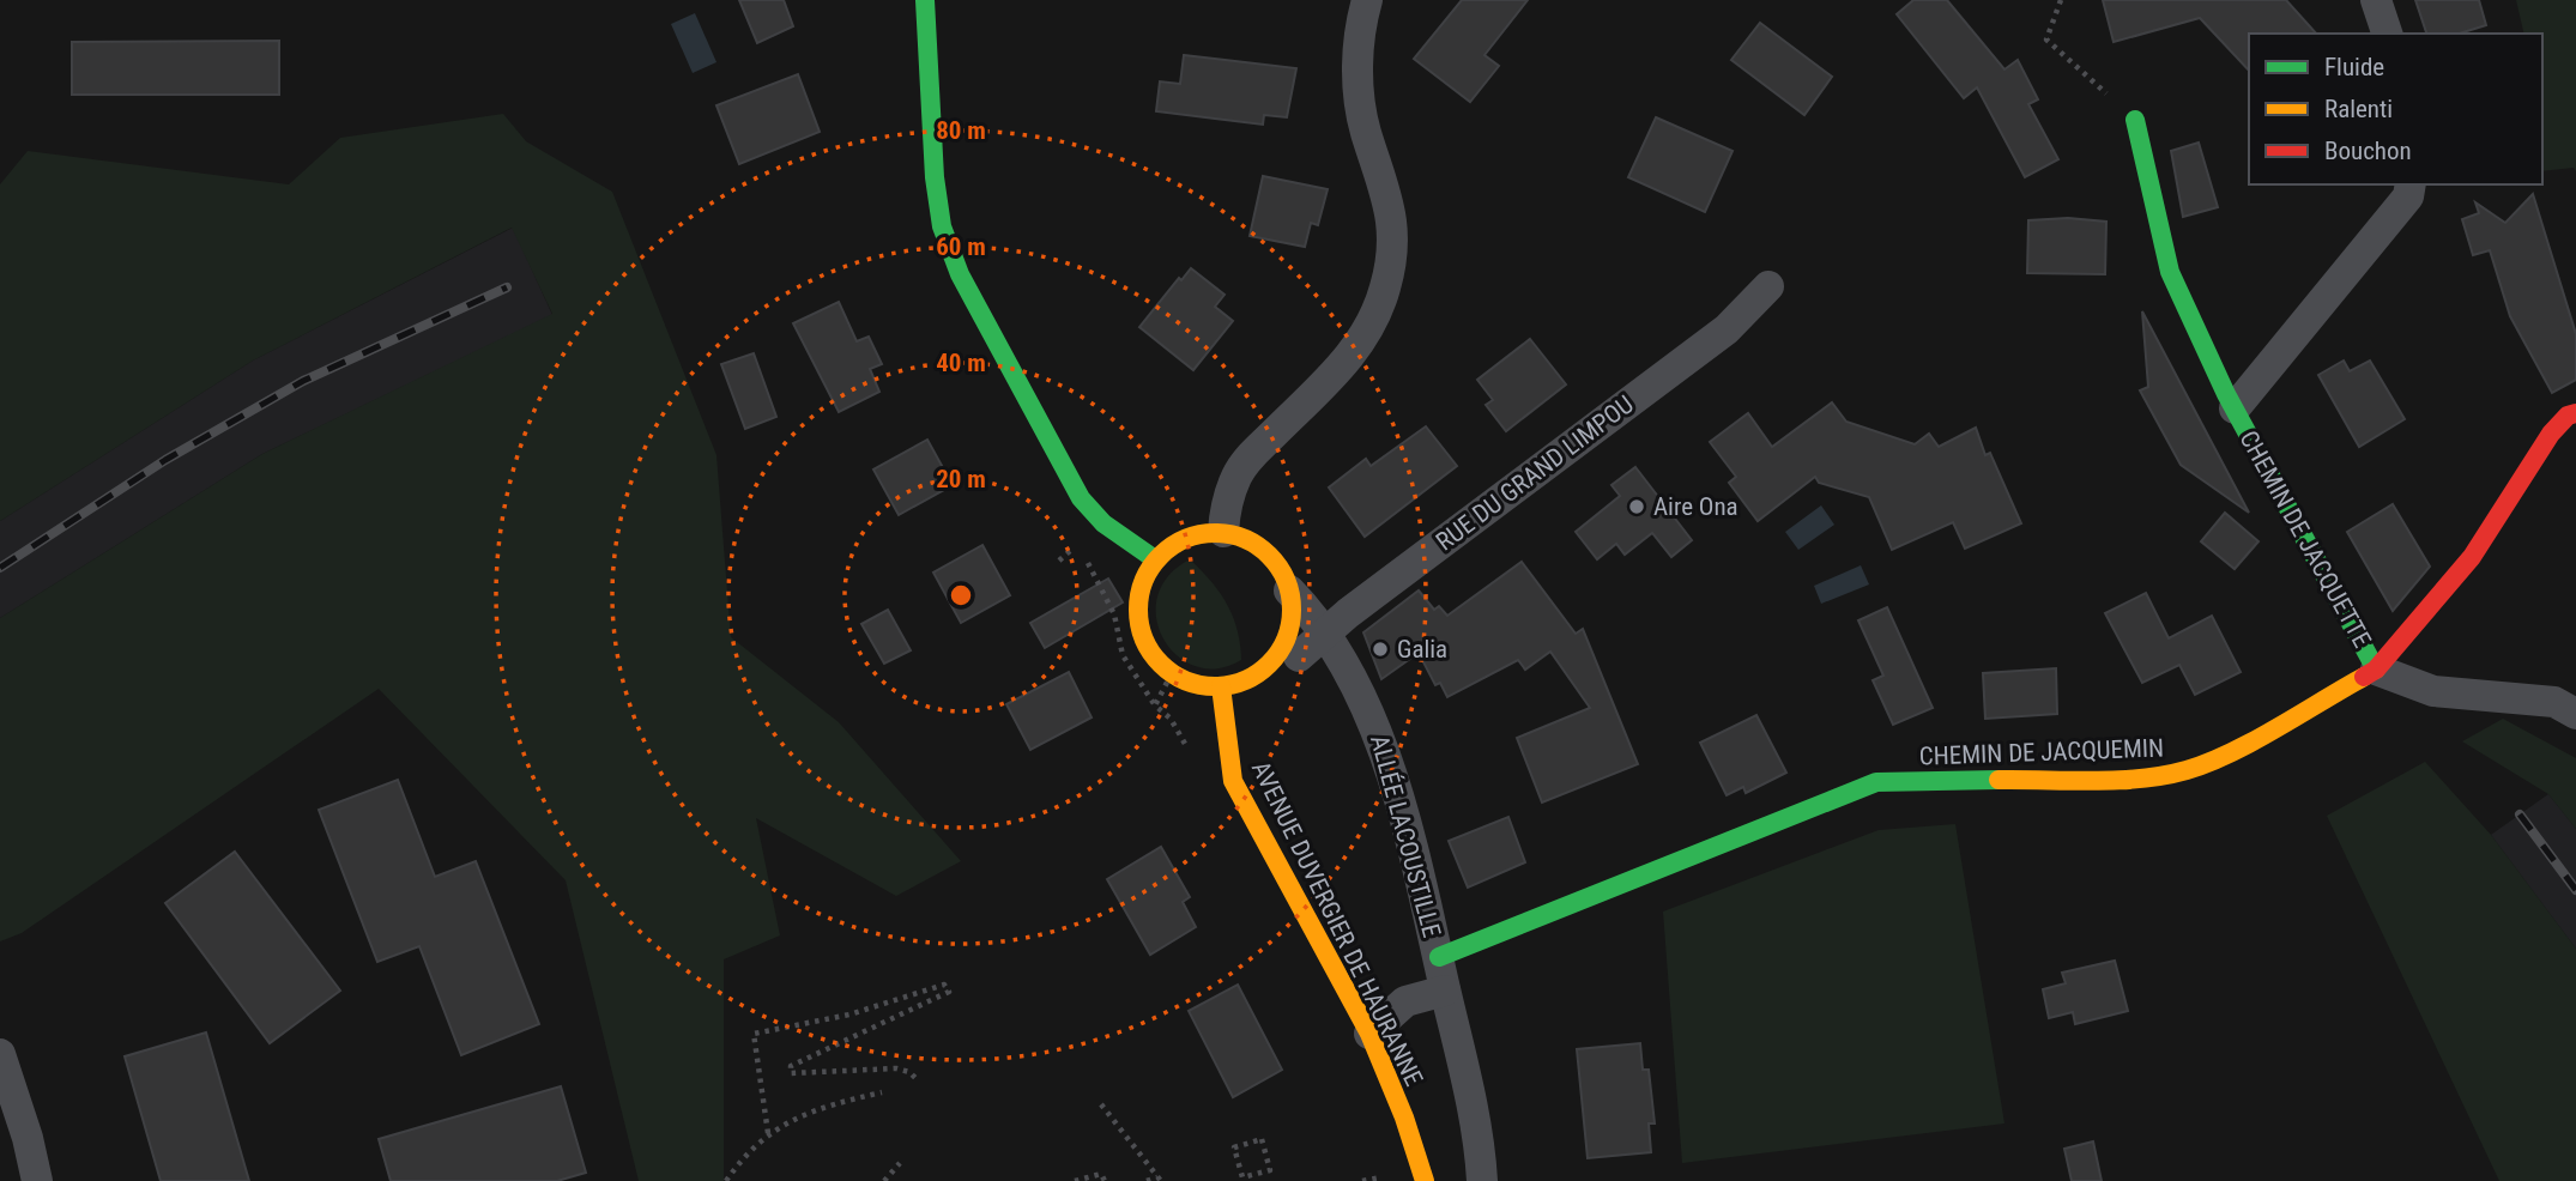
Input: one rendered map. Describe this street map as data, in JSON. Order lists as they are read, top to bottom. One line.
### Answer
{"streets":{"street":["RUE DU GRAND LIMPOU","CHEMIN DE JACQUETTE","CHEMIN DE JACQUEMIN","ALLÉE LACOUSTILLE","AVENUE DUVERGIER DE HAURANNE"]},"crossings":[["RUE DU GRAND LIMPOU","ALLÉE LACOUSTILLE"],["RUE DU GRAND LIMPOU","AVENUE DUVERGIER DE HAURANNE"],["CHEMIN DE JACQUETTE","CHEMIN DE JACQUEMIN"],["CHEMIN DE JACQUEMIN","ALLÉE LACOUSTILLE"],["ALLÉE LACOUSTILLE","AVENUE DUVERGIER DE HAURANNE"]],"places":["Aire Ona","Galia"],"legend":["Fluide","Ralenti","Bouchon"],"rings":["80 m","60 m","40 m","20 m"]}
